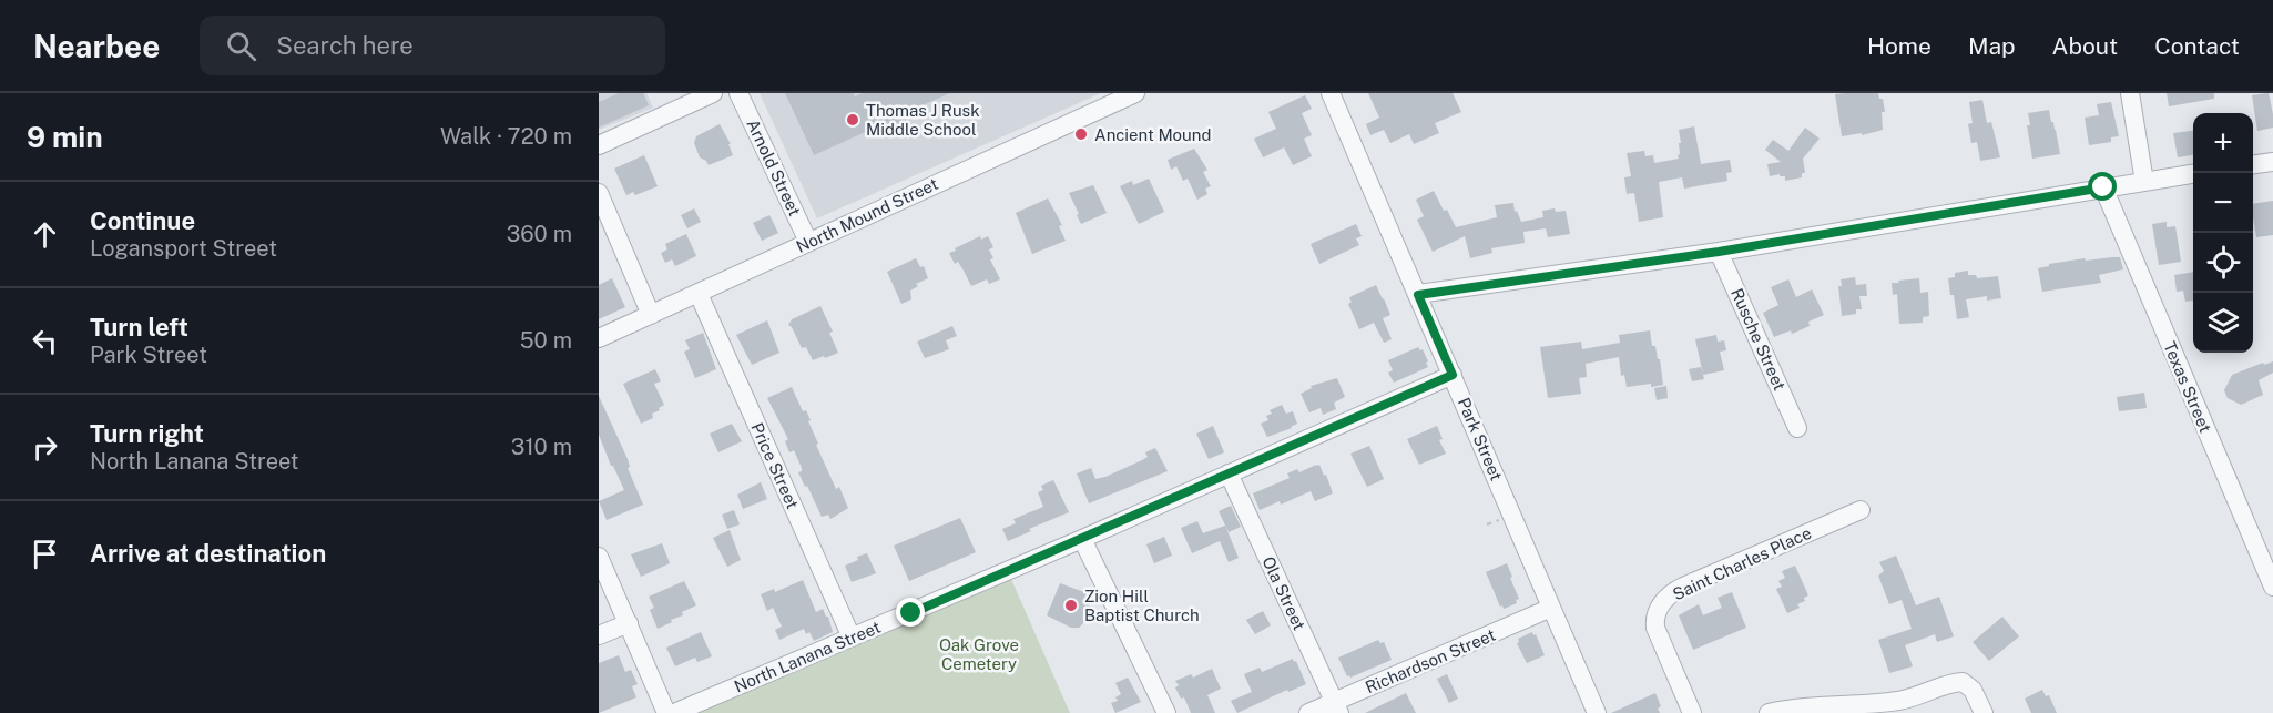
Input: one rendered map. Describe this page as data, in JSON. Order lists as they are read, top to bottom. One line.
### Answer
{"streets":{"street":["Arnold Street","North Mound Street","Rusche Street","Texas Street","Park Street","Price Street","Saint Charles Place","Ola Street","North Lanana Street","Richardson Street"]},"crossings":[["Arnold Street","North Mound Street"],["North Mound Street","Price Street"],["Park Street","North Lanana Street"],["Park Street","Richardson Street"],["Price Street","North Lanana Street"],["Ola Street","North Lanana Street"],["Ola Street","Richardson Street"]],"parks":["Oak Grove Cemetery"],"places":["Thomas J Rusk Middle School","Ancient Mound","Zion Hill Baptist Church"],"page":{"header":"Nearbee","search":"Search here","nav":["Home","Map","About","Contact"],"heading":["9 min","Walk · 720 m"],"map_buttons":["+","−"],"list":[["Continue","Logansport Street","360 m"],["Turn left","Park Street","50 m"],["Turn right","North Lanana Street","310 m"],"Arrive at destination"]}}
